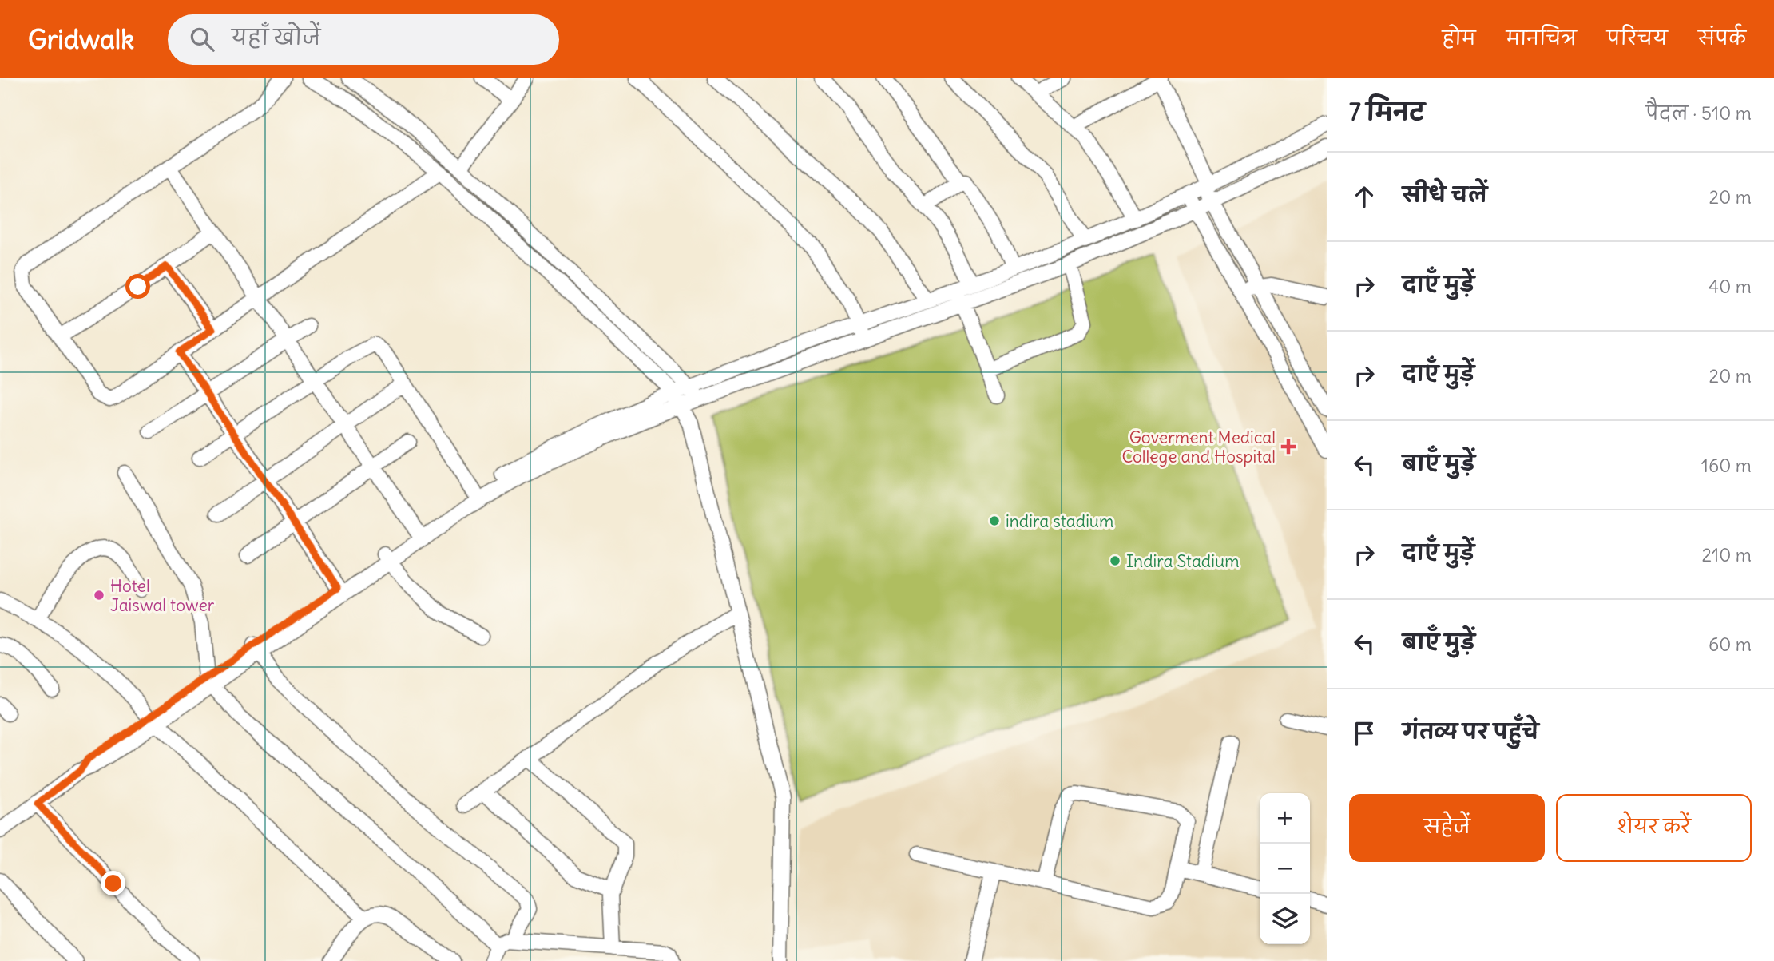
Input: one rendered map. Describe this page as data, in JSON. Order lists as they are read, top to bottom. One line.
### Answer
{"places":{"health":["Goverment Medical College and Hospital"],"other":["indira stadium","Indira Stadium","Hotel Jaiswal tower"]},"page":{"header":"Gridwalk","search":"यहाँ खोजें","nav":["होम","मानचित्र","परिचय","संपर्क"],"heading":["7 मिनट","पैदल · 510 m"],"list":[["सीधे चलें","20 m"],["दाएँ मुड़ें","40 m"],["दाएँ मुड़ें","20 m"],["बाएँ मुड़ें","160 m"],["दाएँ मुड़ें","210 m"],["बाएँ मुड़ें","60 m"],"गंतव्य पर पहुँचे"],"buttons":["सहेजें","शेयर करें"],"map_buttons":["+","−"]}}
